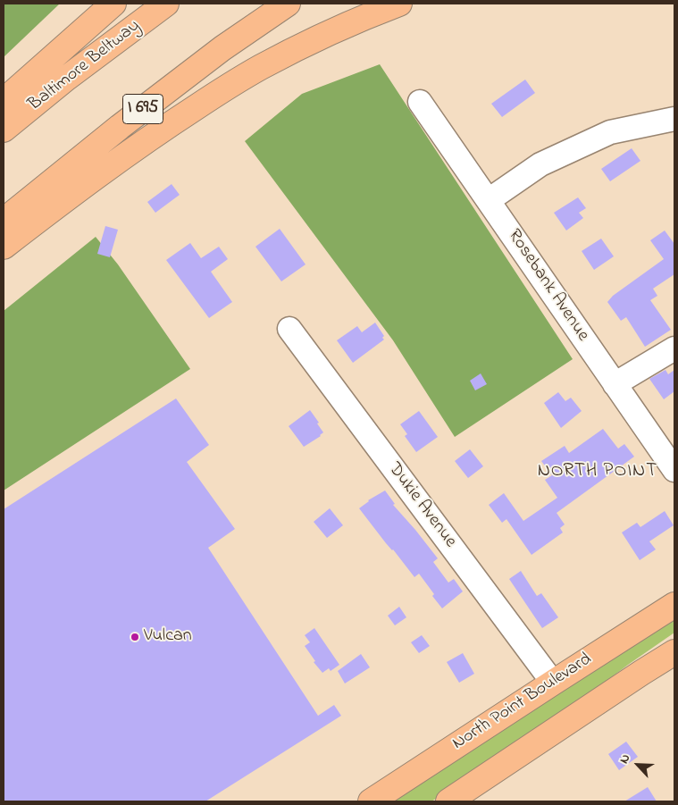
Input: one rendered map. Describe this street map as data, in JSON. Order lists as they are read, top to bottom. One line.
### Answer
{"streets":{"main road":["Baltimore Beltway","I 695","North Point Boulevard"],"street":["Rosebank Avenue","Dukie Avenue"]},"crossings":[["Dukie Avenue","North Point Boulevard"]],"districts":["NORTH POINT"],"places":["Vulcan"],"north":"top left"}
